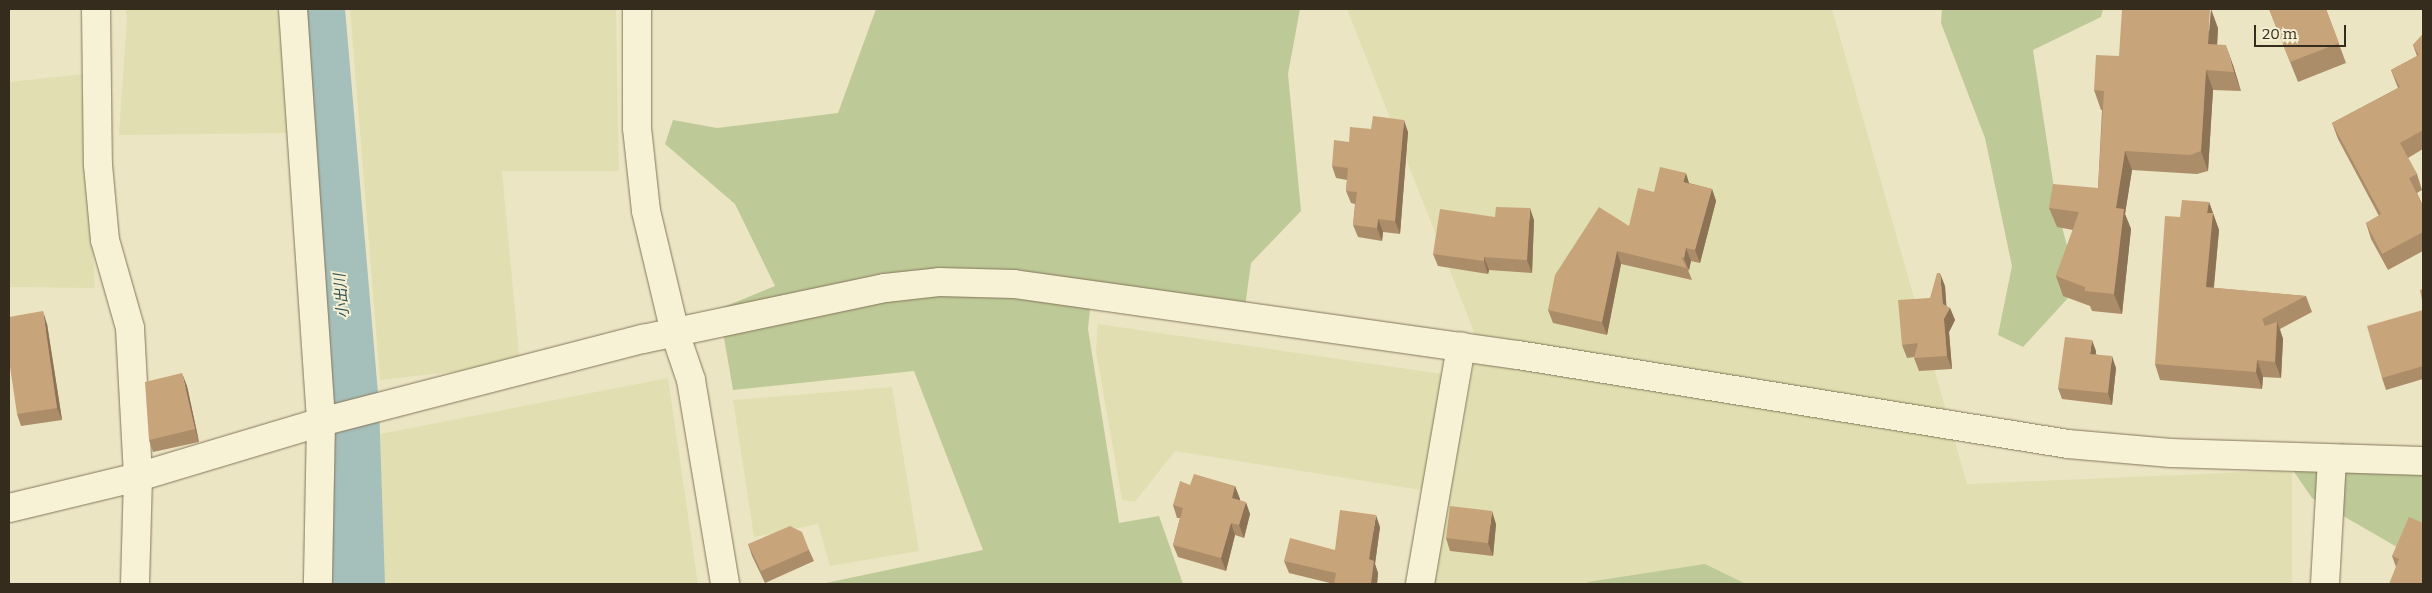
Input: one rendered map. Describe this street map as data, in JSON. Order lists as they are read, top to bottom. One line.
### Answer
{"water":["小出川"],"scale_bar":"20 m"}
